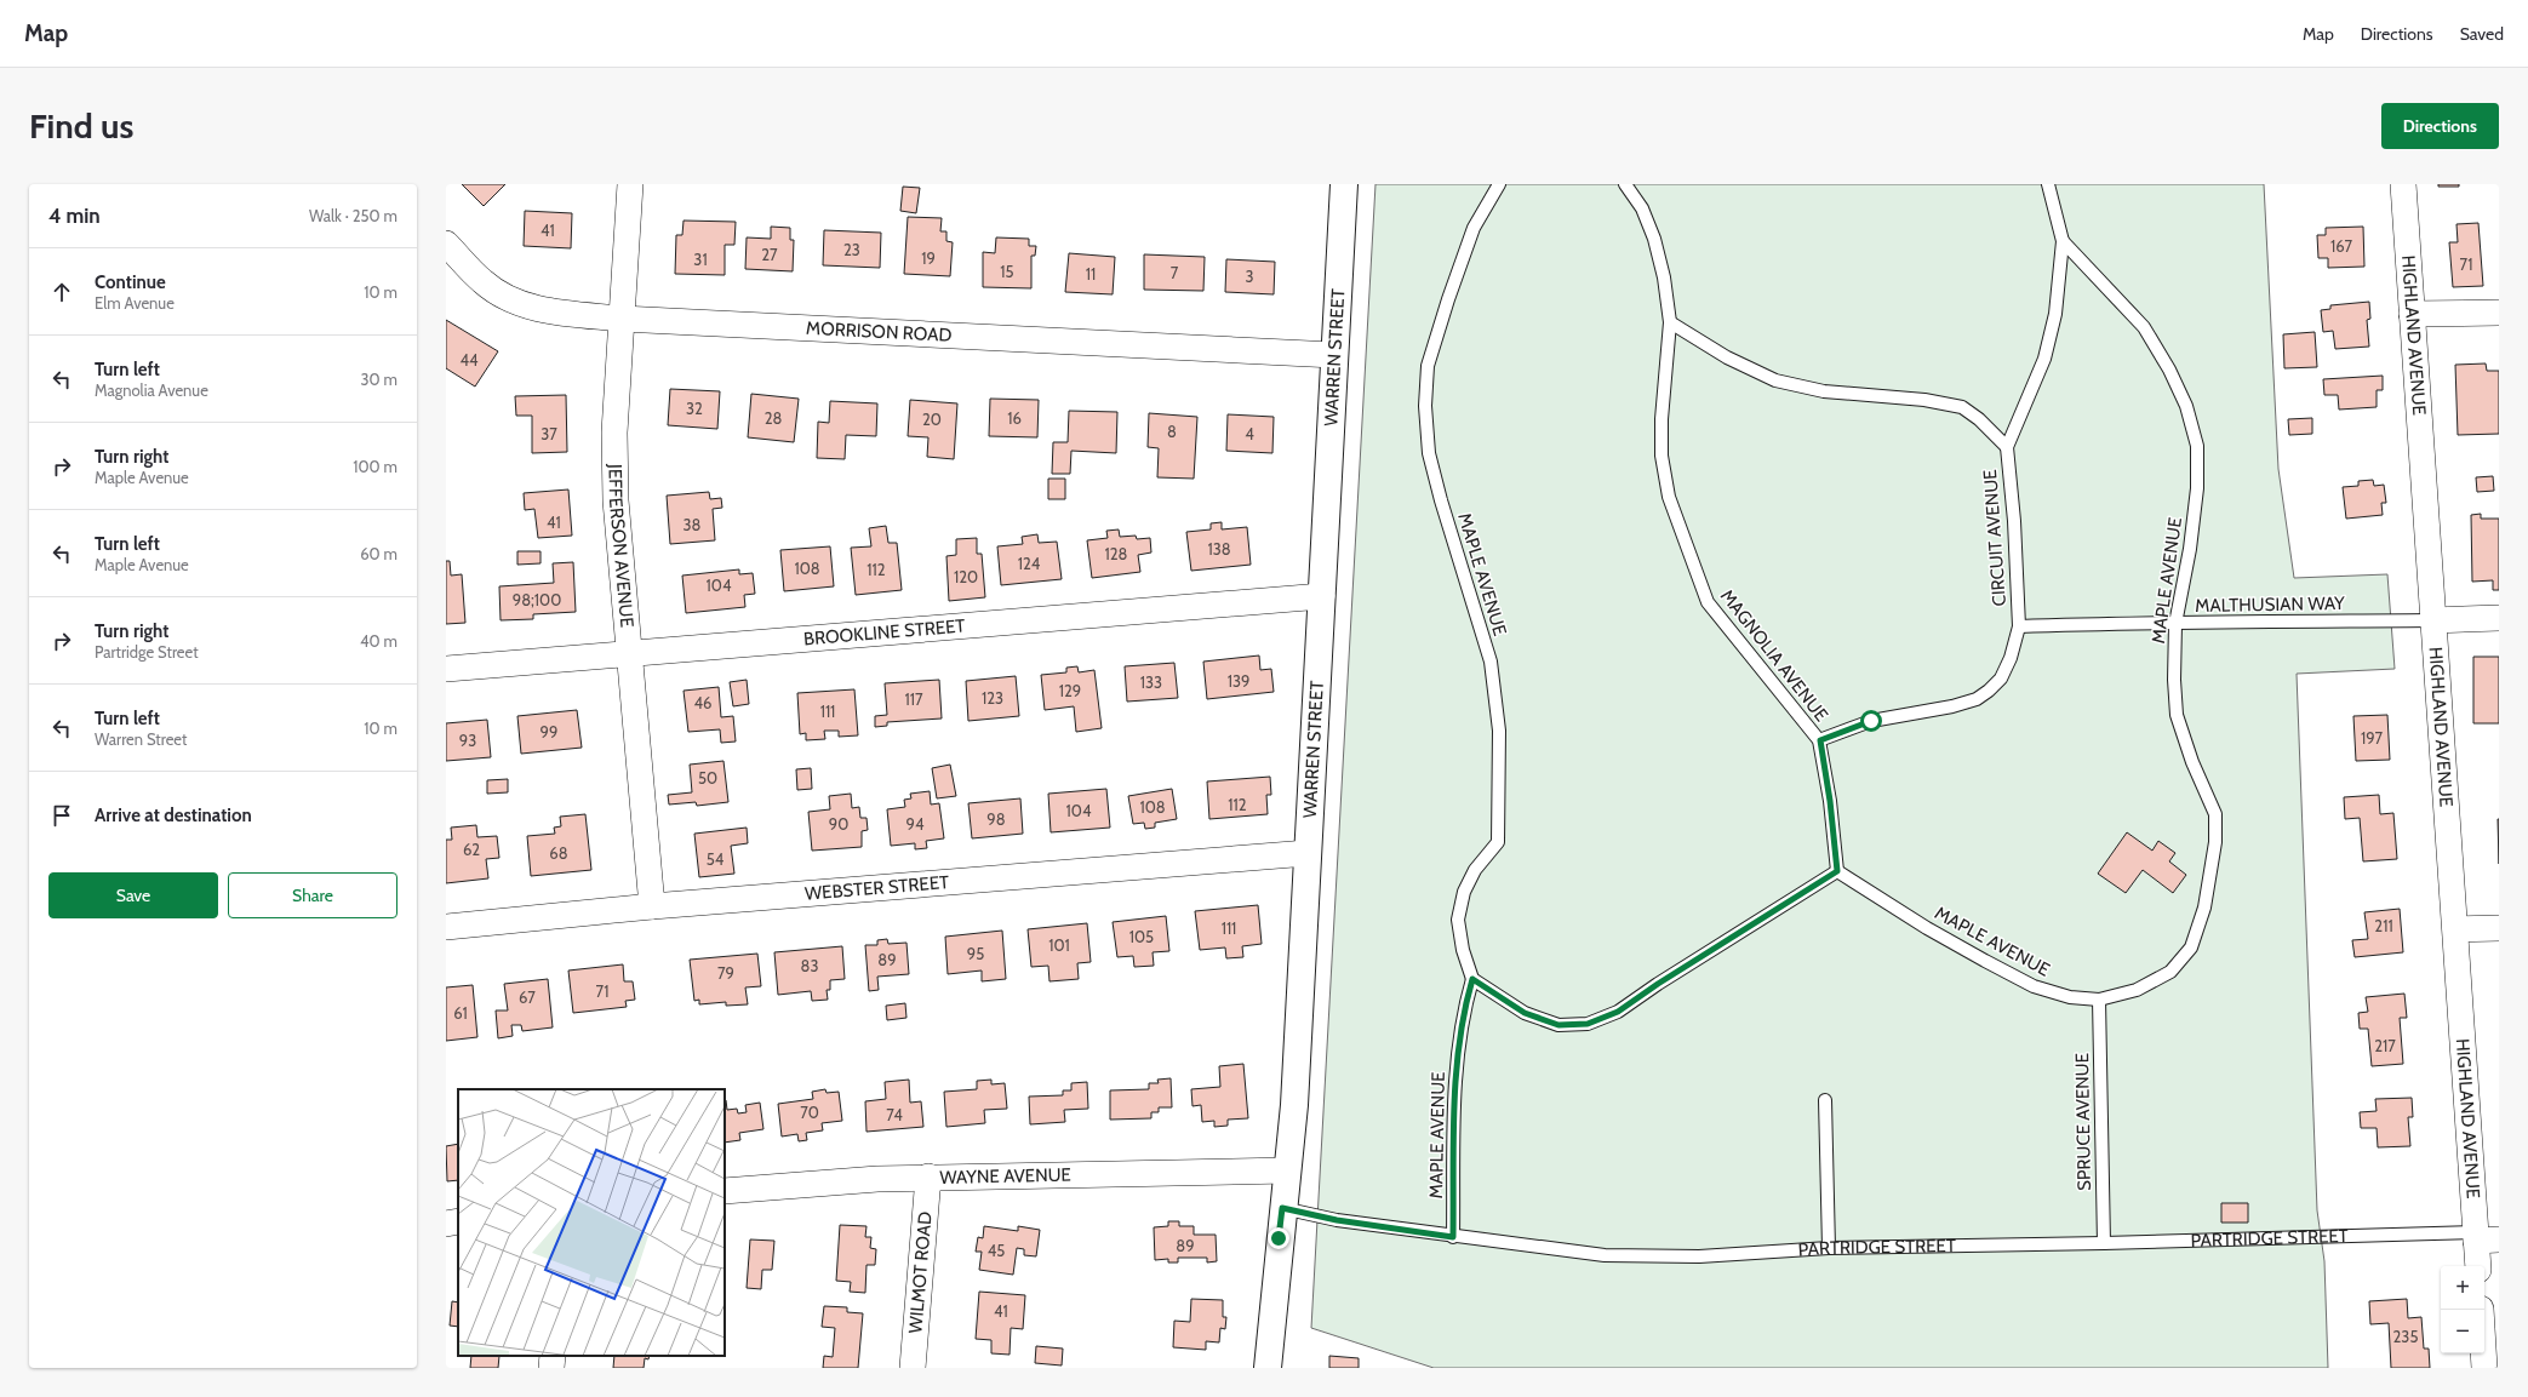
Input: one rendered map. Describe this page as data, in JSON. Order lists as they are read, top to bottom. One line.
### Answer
{"streets":{"street":["MORRISON ROAD","HIGHLAND AVENUE","WARREN STREET","JEFFERSON AVENUE","BROOKLINE STREET","WEBSTER STREET","WAYNE AVENUE","WILMOT ROAD"],"lane":["CIRCUIT AVENUE","MAPLE AVENUE","MALTHUSIAN WAY","MAGNOLIA AVENUE","SPRUCE AVENUE","PARTRIDGE STREET"]},"crossings":[["MORRISON ROAD","WARREN STREET"],["MORRISON ROAD","JEFFERSON AVENUE"],["HIGHLAND AVENUE","MALTHUSIAN WAY"],["HIGHLAND AVENUE","PARTRIDGE STREET"],["WARREN STREET","BROOKLINE STREET"],["WARREN STREET","WEBSTER STREET"],["WARREN STREET","WAYNE AVENUE"],["WARREN STREET","PARTRIDGE STREET"],["CIRCUIT AVENUE","MALTHUSIAN WAY"],["CIRCUIT AVENUE","MAGNOLIA AVENUE"],["JEFFERSON AVENUE","BROOKLINE STREET"],["JEFFERSON AVENUE","WEBSTER STREET"],["MAPLE AVENUE","MALTHUSIAN WAY"],["MAPLE AVENUE","MAGNOLIA AVENUE"],["MAPLE AVENUE","SPRUCE AVENUE"],["MAPLE AVENUE","PARTRIDGE STREET"],["SPRUCE AVENUE","PARTRIDGE STREET"],["WAYNE AVENUE","WILMOT ROAD"]],"house_numbers":["41","167","23","27","19","31","71","15","7","11","3","44","32","28","16","20","8","37","4","41","38","138","128","124","108","112","120","104","98;100","139","133","129","123","117","46","111","99","197","93","50","112","108","104","98","90","94","62","68","54","211","111","105","101","95","89","83","79","71","67","61","217","70","74","89","45","41","235"],"page":{"header":"Map","nav":["Map","Directions","Saved"],"buttons":["Directions",["Save","Share"]],"title":"Find us","heading":["4 min","Walk · 250 m"],"list":[["Continue","Elm Avenue","10 m"],["Turn left","Magnolia Avenue","30 m"],["Turn right","Maple Avenue","100 m"],["Turn left","Maple Avenue","60 m"],["Turn right","Partridge Street","40 m"],["Turn left","Warren Street","10 m"],"Arrive at destination"],"map_buttons":["+","−"]}}
